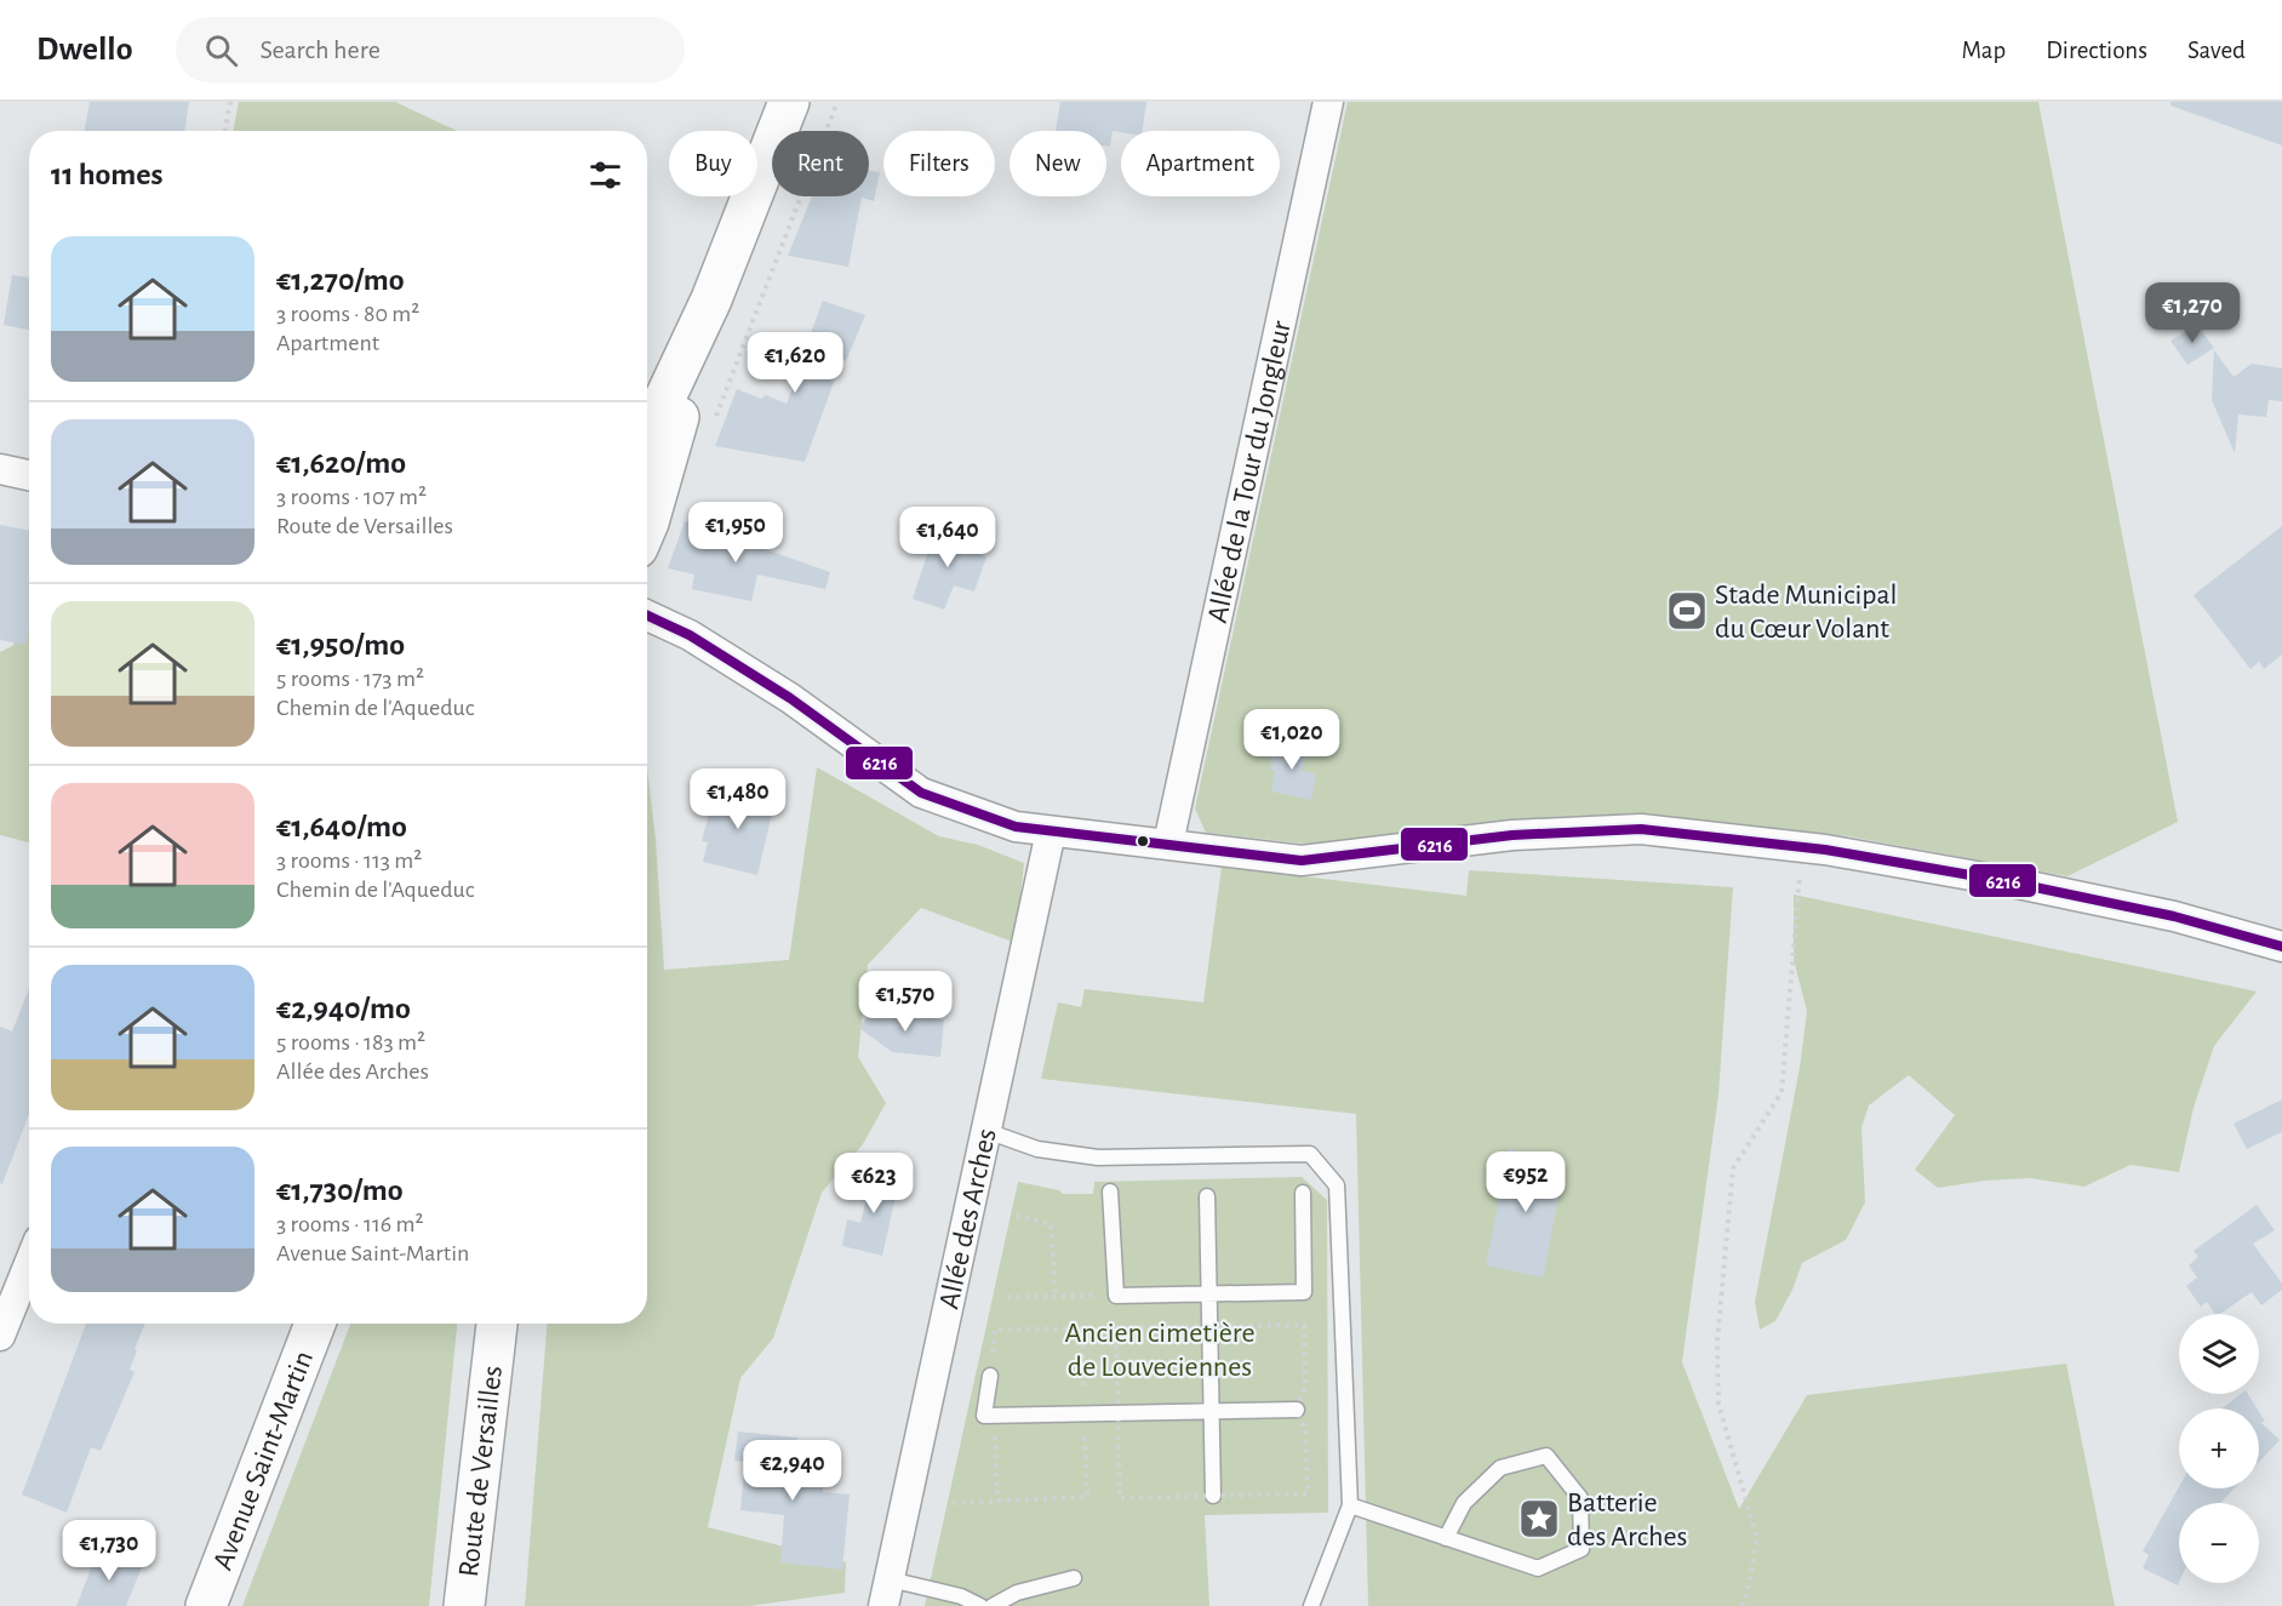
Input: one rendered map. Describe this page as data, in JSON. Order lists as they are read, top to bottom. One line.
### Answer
{"streets":{"main road":["Avenue Saint-Martin","Route de Versailles"],"street":["Allée de la Tour du Jongleur","Allée des Arches"]},"parks":["Ancien cimetière de Louveciennes"],"places":{"sports":["Stade Municipal du Cœur Volant"],"place":["Batterie des Arches"]},"lines":["transit line 6216"],"page":{"header":"Dwello","search":"Search here","nav":["Map","Directions","Saved"],"chip":["Buy","Rent","Filters","New","Apartment"],"heading":"11 homes","list":[{"name":"€1,270/mo","note":"3 rooms · 80 m² · Apartment"},{"name":"€1,620/mo","note":"3 rooms · 107 m² · Route de Versailles"},{"name":"€1,950/mo","note":"5 rooms · 173 m² · Chemin de l'Aqueduc"},{"name":"€1,640/mo","note":"3 rooms · 113 m² · Chemin de l'Aqueduc"},{"name":"€2,940/mo","note":"5 rooms · 183 m² · Allée des Arches"},{"name":"€1,730/mo","note":"3 rooms · 116 m² · Avenue Saint-Martin"}],"price":["€1,270","€1,620","€1,950","€1,640","€1,020","€1,480","€1,570","€952","€623","€2,940","€1,730"],"map_buttons":["+","−"]}}
